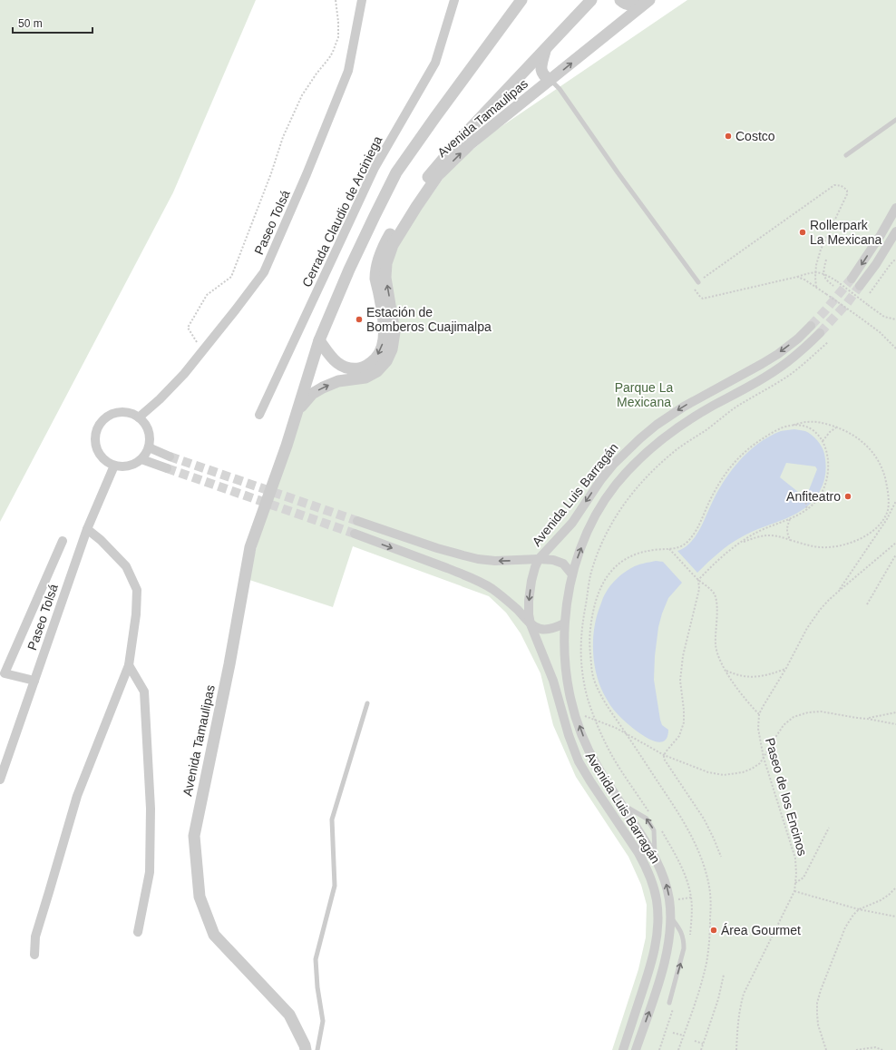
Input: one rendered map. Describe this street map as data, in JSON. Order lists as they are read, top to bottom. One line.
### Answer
{"streets":{"street":["Avenida Tamaulipas","Cerrada Claudio de Arciniega","Paseo Tolsá","Avenida Luis Barragán"],"path":["Paseo de los Encinos"]},"parks":["Parque La Mexicana"],"places":["Costco","Rollerpark La Mexicana","Estación de Bomberos Cuajimalpa","Anfiteatro","Área Gourmet"],"scale_bar":"50 m"}
